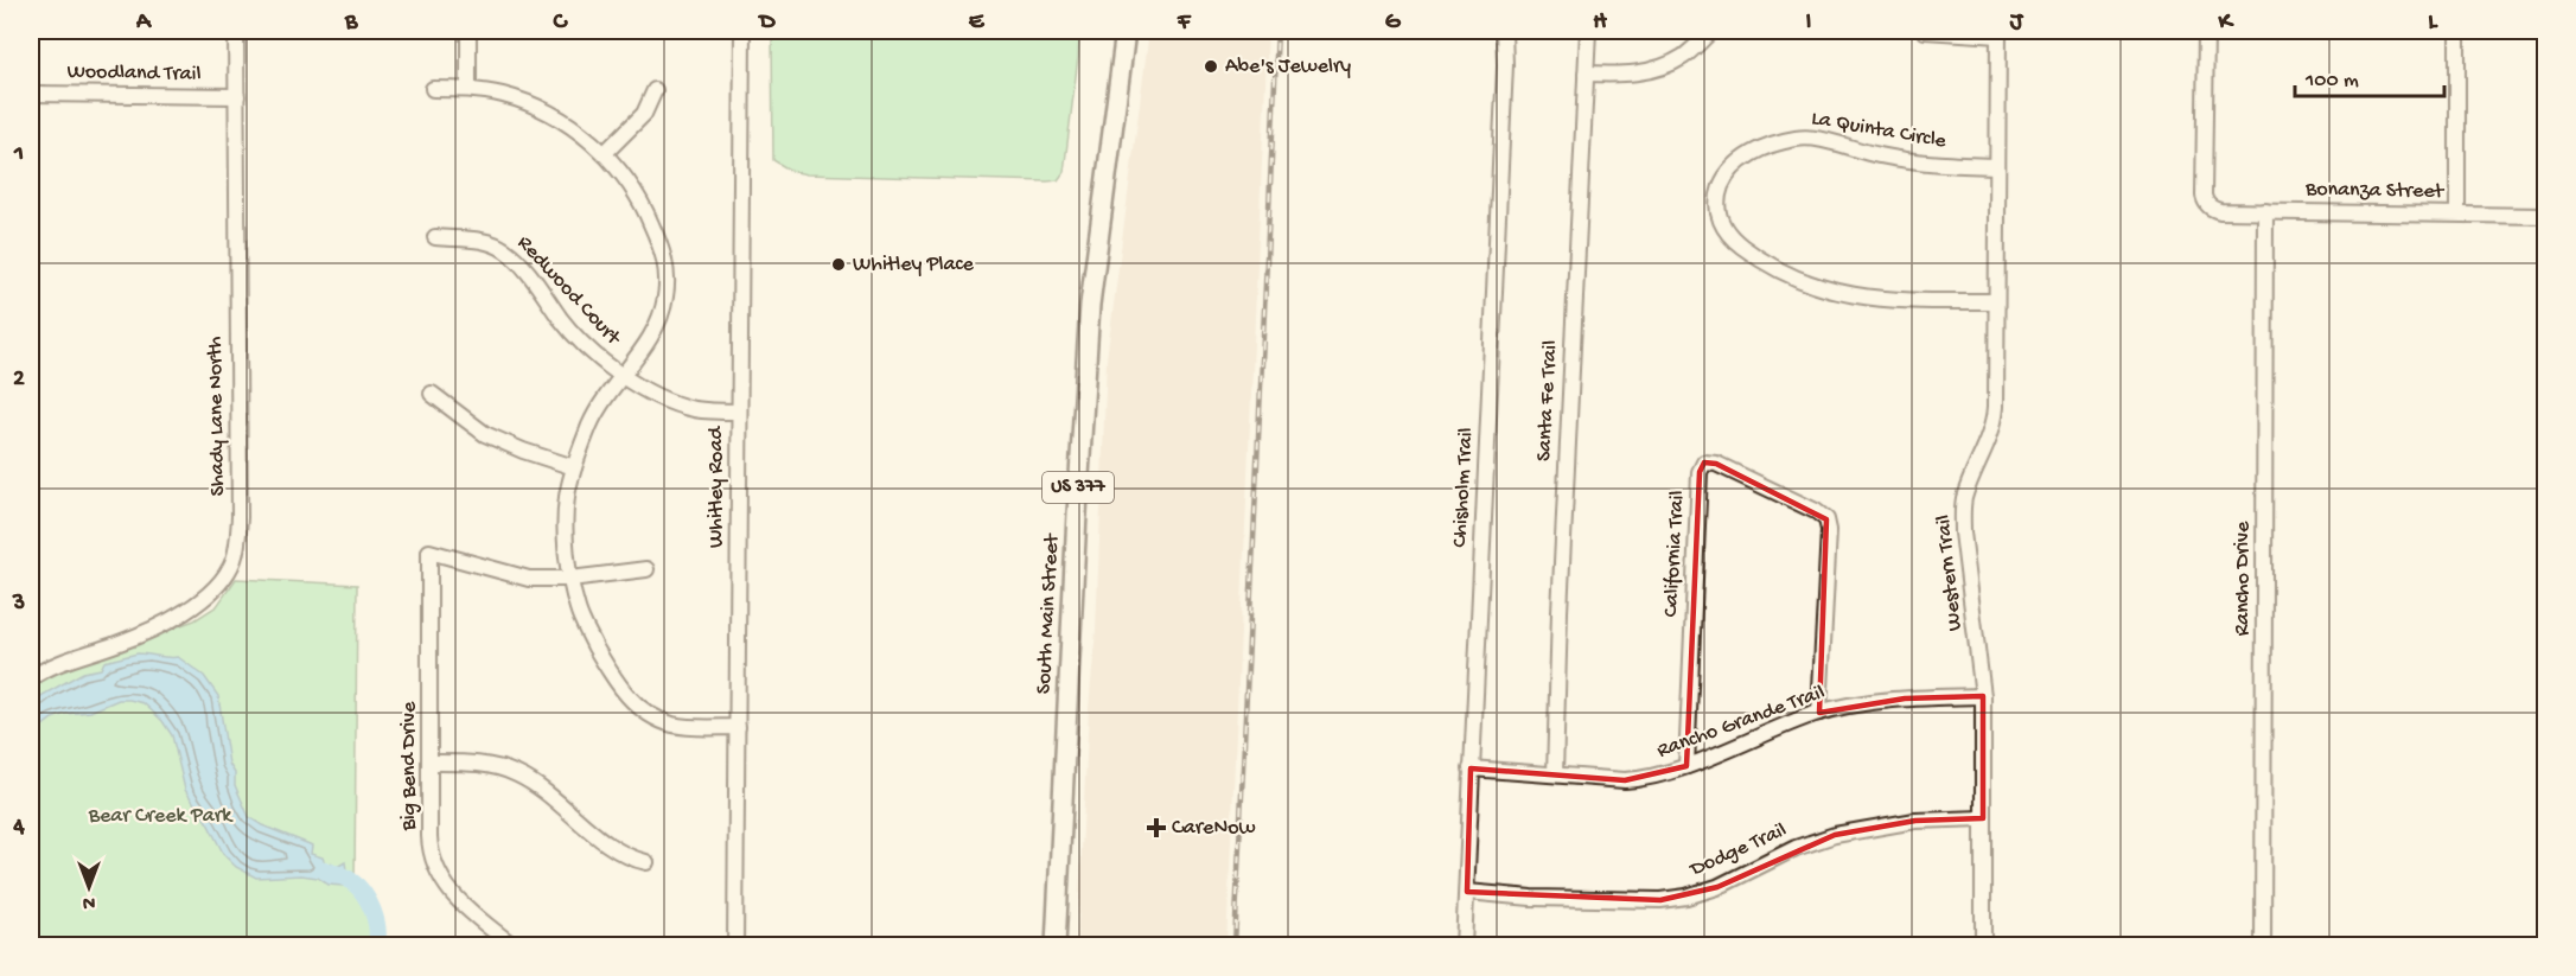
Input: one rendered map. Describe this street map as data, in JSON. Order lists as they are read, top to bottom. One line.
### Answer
{"streets":{"main road":["US 377","South Main Street"],"street":["Woodland Trail","La Quinta Circle","Bonanza Street","Redwood Court","Santa Fe Trail","Shady Lane North","Whitley Road","Chisholm Trail","California Trail","Western Trail","Rancho Drive","Rancho Grande Trail","Big Bend Drive","Dodge Trail"]},"crossings":[["Woodland Trail","Shady Lane North"],["La Quinta Circle","Western Trail"],["Bonanza Street","Rancho Drive"],["Redwood Court","Whitley Road"],["Santa Fe Trail","Rancho Grande Trail"],["Chisholm Trail","Rancho Grande Trail"],["Chisholm Trail","Dodge Trail"],["California Trail","Rancho Grande Trail"],["Western Trail","Rancho Grande Trail"],["Western Trail","Dodge Trail"]],"parks":["Bear Creek Park"],"places":{"other":["Abe's Jewelry","Whitley Place"],"health":["CareNow"]},"scale_bar":"100 m","north":"bottom","grid":{"columns":["A","B","C","D","E","F","G","H","I","J","K","L"],"rows":["1","2","3","4"]}}
